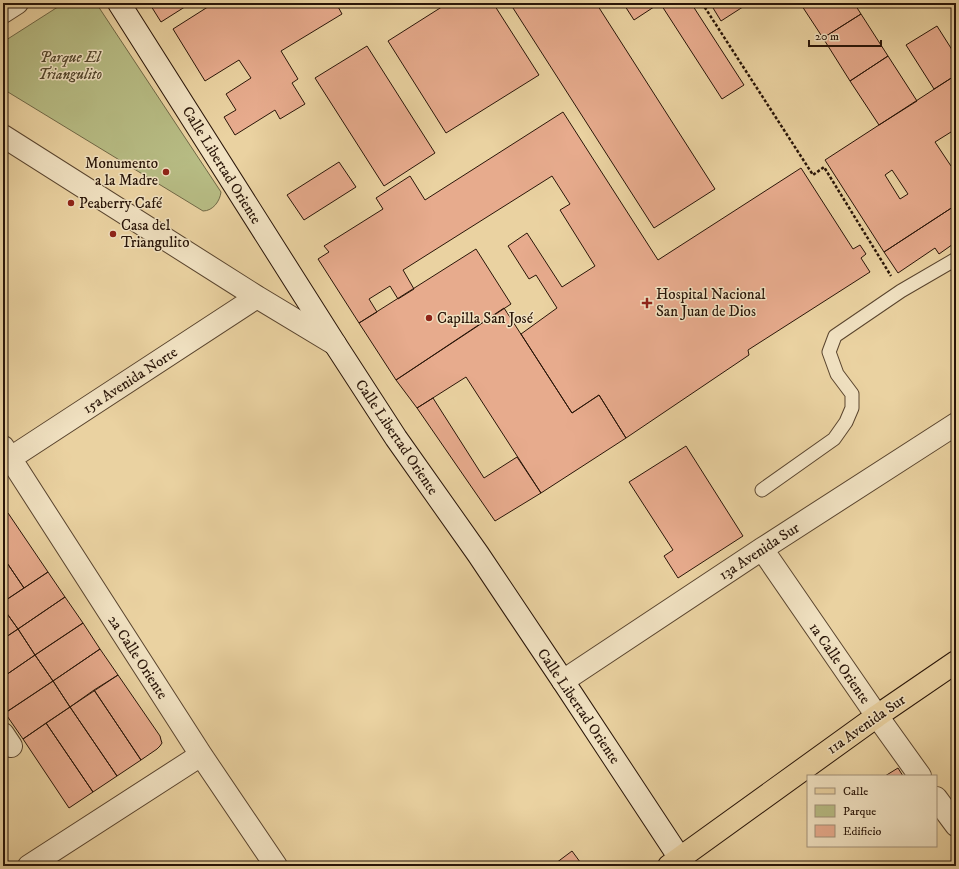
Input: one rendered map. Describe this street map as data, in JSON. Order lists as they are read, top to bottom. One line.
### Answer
{"streets":{"main road":["11a Avenida Sur"],"street":["Calle Libertad Oriente","15a Avenida Norte","13a Avenida Sur","2a Calle Oriente","1a Calle Oriente"]},"crossings":[["Calle Libertad Oriente","13a Avenida Sur"],["Calle Libertad Oriente","11a Avenida Sur"],["15a Avenida Norte","2a Calle Oriente"],["13a Avenida Sur","1a Calle Oriente"],["1a Calle Oriente","11a Avenida Sur"]],"parks":["Parque El Triangulito"],"places":{"other":["Monumento a la Madre","Peaberry Café","Casa del Triangulito","Capilla San José"],"health":["Hospital Nacional San Juan de Dios"]},"legend":["Calle","Parque","Edificio"],"scale_bar":"20 m"}
